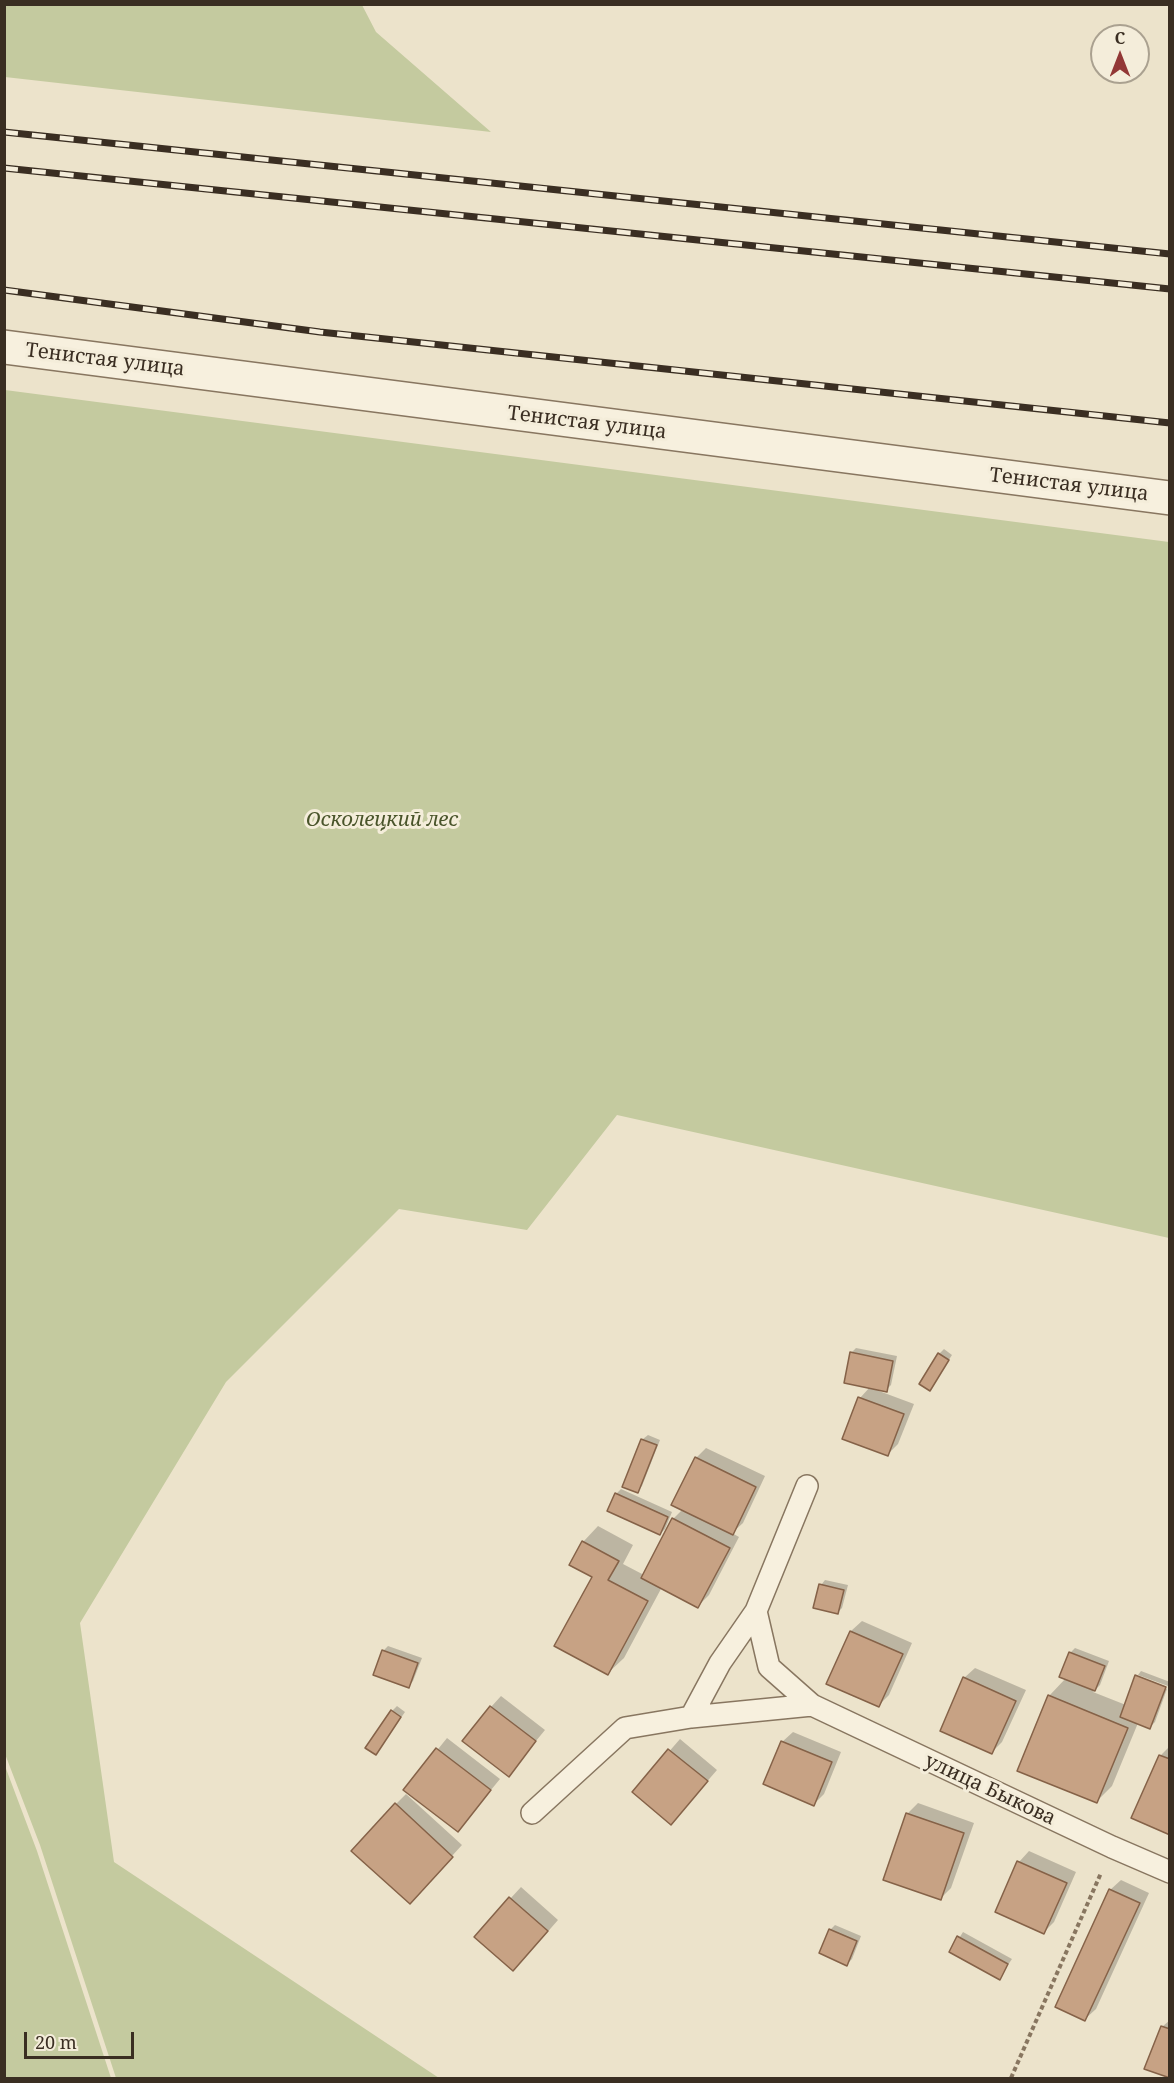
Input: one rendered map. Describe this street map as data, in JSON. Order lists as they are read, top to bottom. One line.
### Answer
{"streets":{"street":["Тенистая улица"],"lane":["улица Быкова"]},"parks":["Осколецкий лес"],"scale_bar":"20 m","north":"top"}
